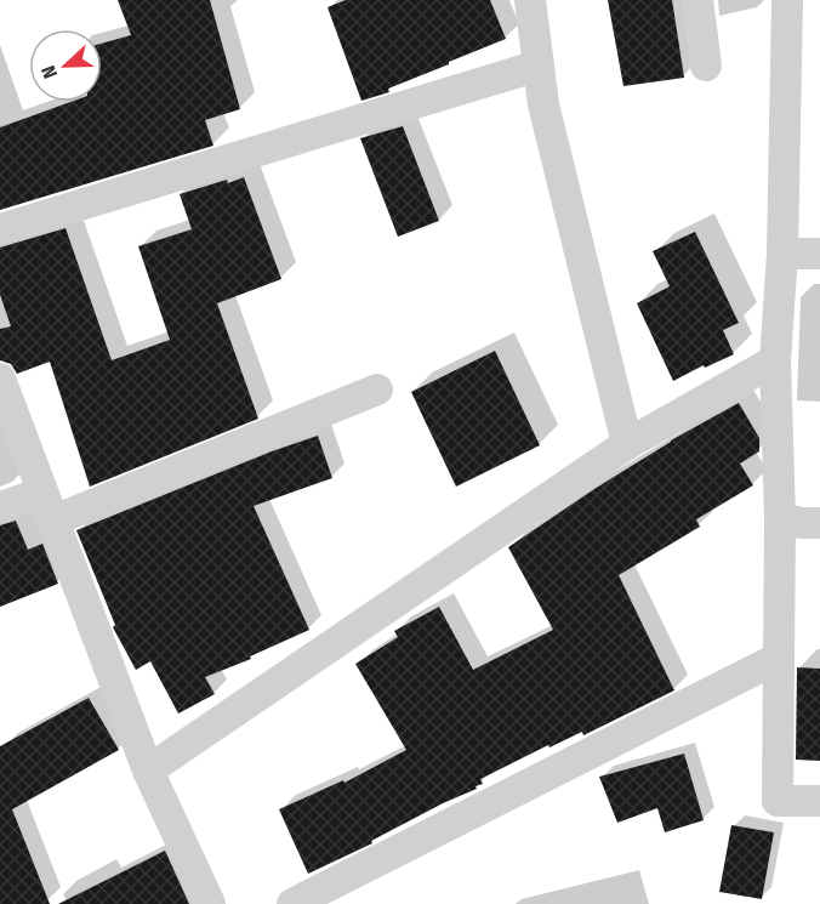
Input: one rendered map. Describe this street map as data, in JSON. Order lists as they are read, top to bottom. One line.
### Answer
{"north":"left"}
